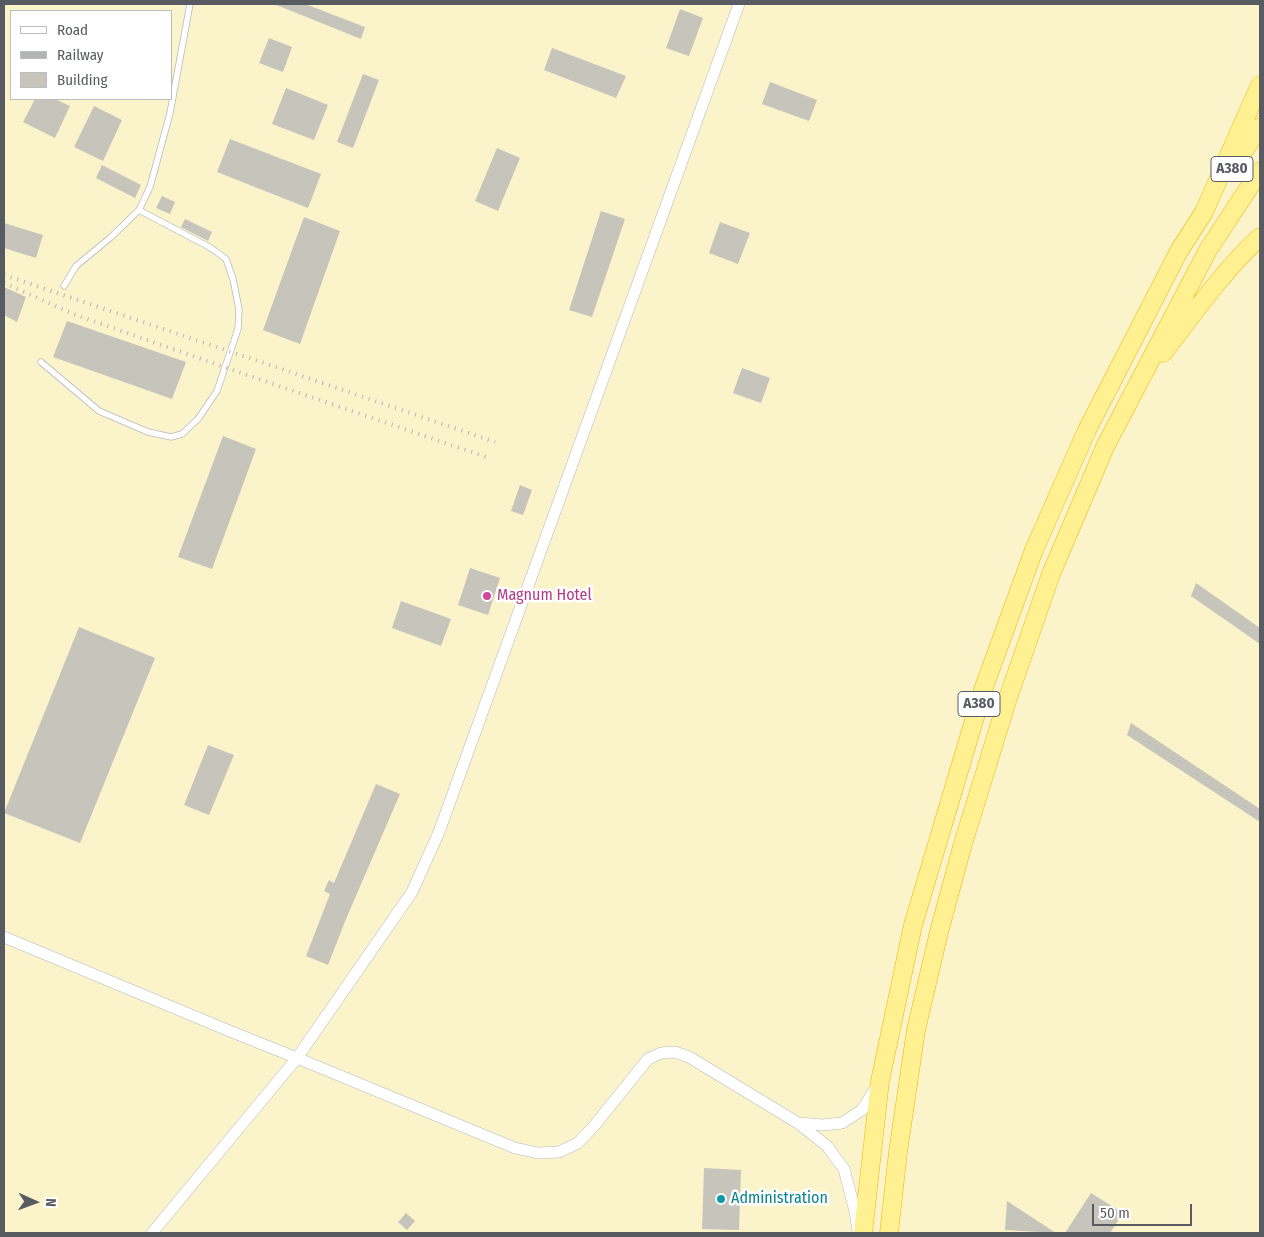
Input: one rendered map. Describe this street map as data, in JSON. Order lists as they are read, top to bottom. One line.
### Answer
{"streets":{"highway":["A380"]},"places":["Magnum Hotel","Administration"],"legend":["Road","Railway","Building"],"scale_bar":"50 m","north":"right"}
